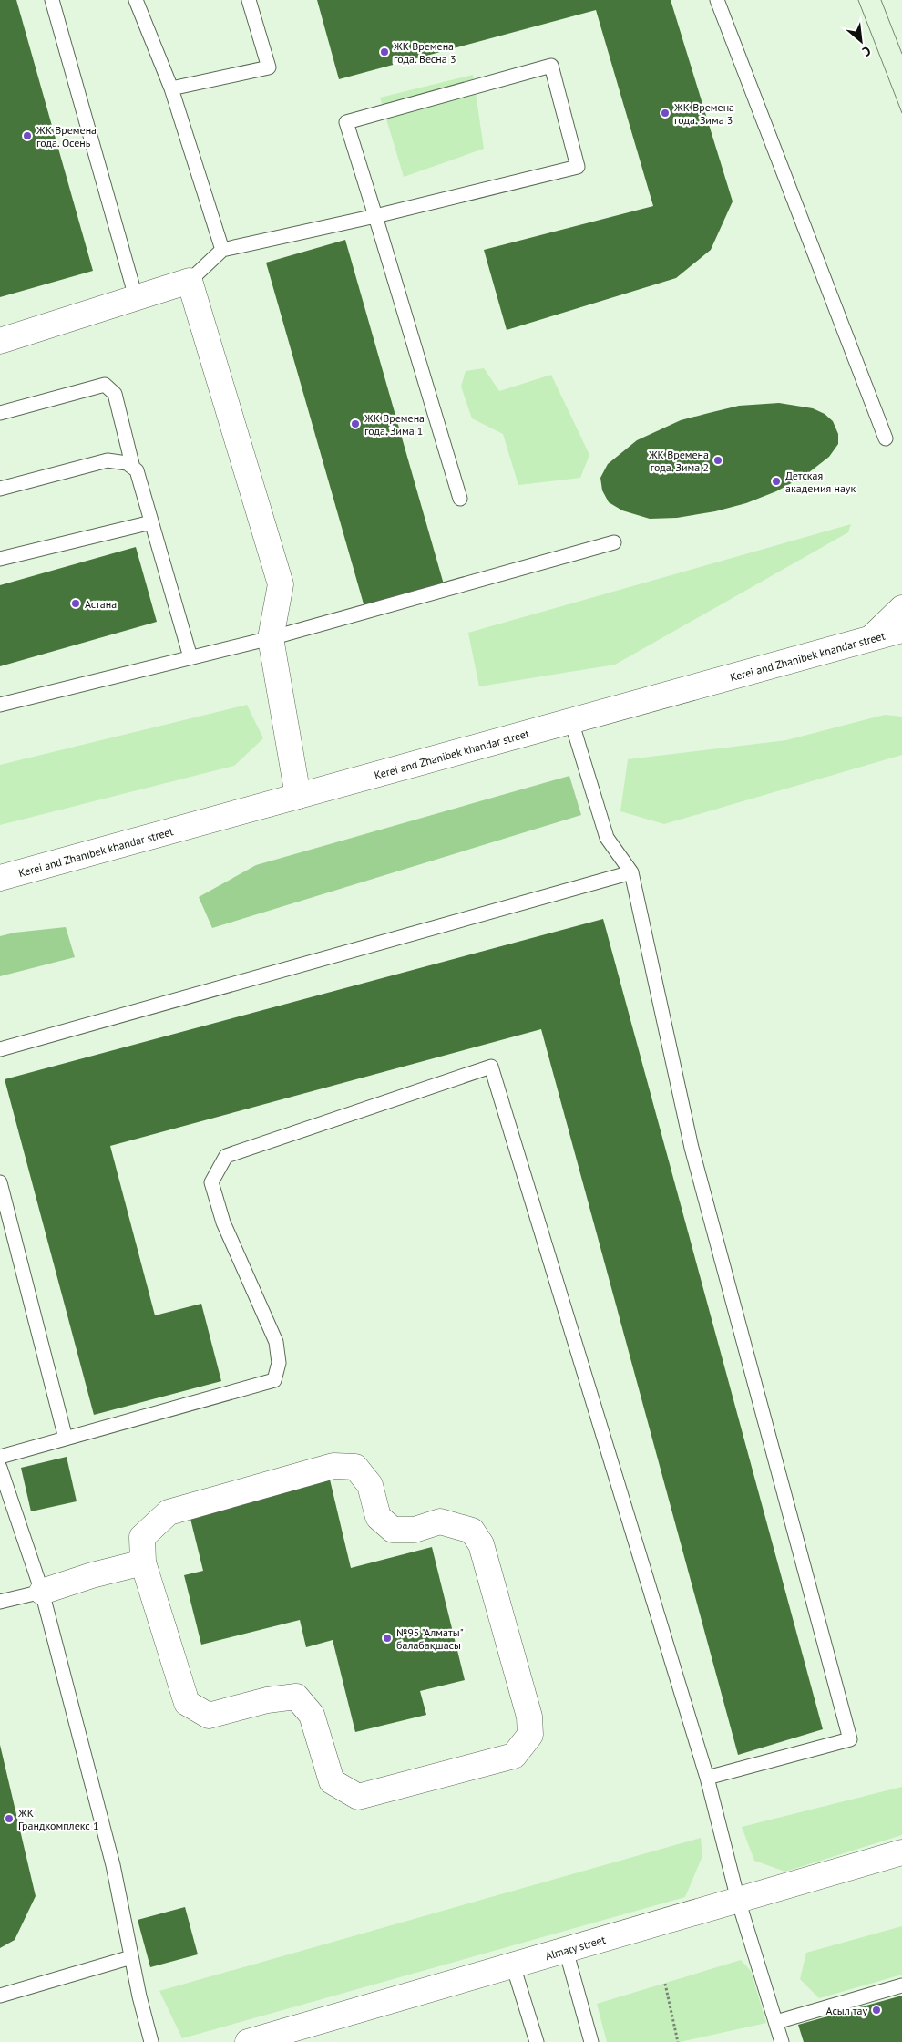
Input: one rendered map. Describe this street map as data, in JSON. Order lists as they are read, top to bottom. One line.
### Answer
{"streets":{"street":["Kerei and Zhanibek khandar street","Almaty street"]},"places":["ЖК Времена года. Весна 3","ЖК Времена года. Зима 3","ЖК Времена года. Осень","ЖК Времена года. Зима 1","ЖК Времена года. Зима 2","Детская академия наук","Астана","№95 \"Алматы\" балабақшасы","ЖК Грандкомплекс 1","Асыл тау"],"north":"bottom right"}
